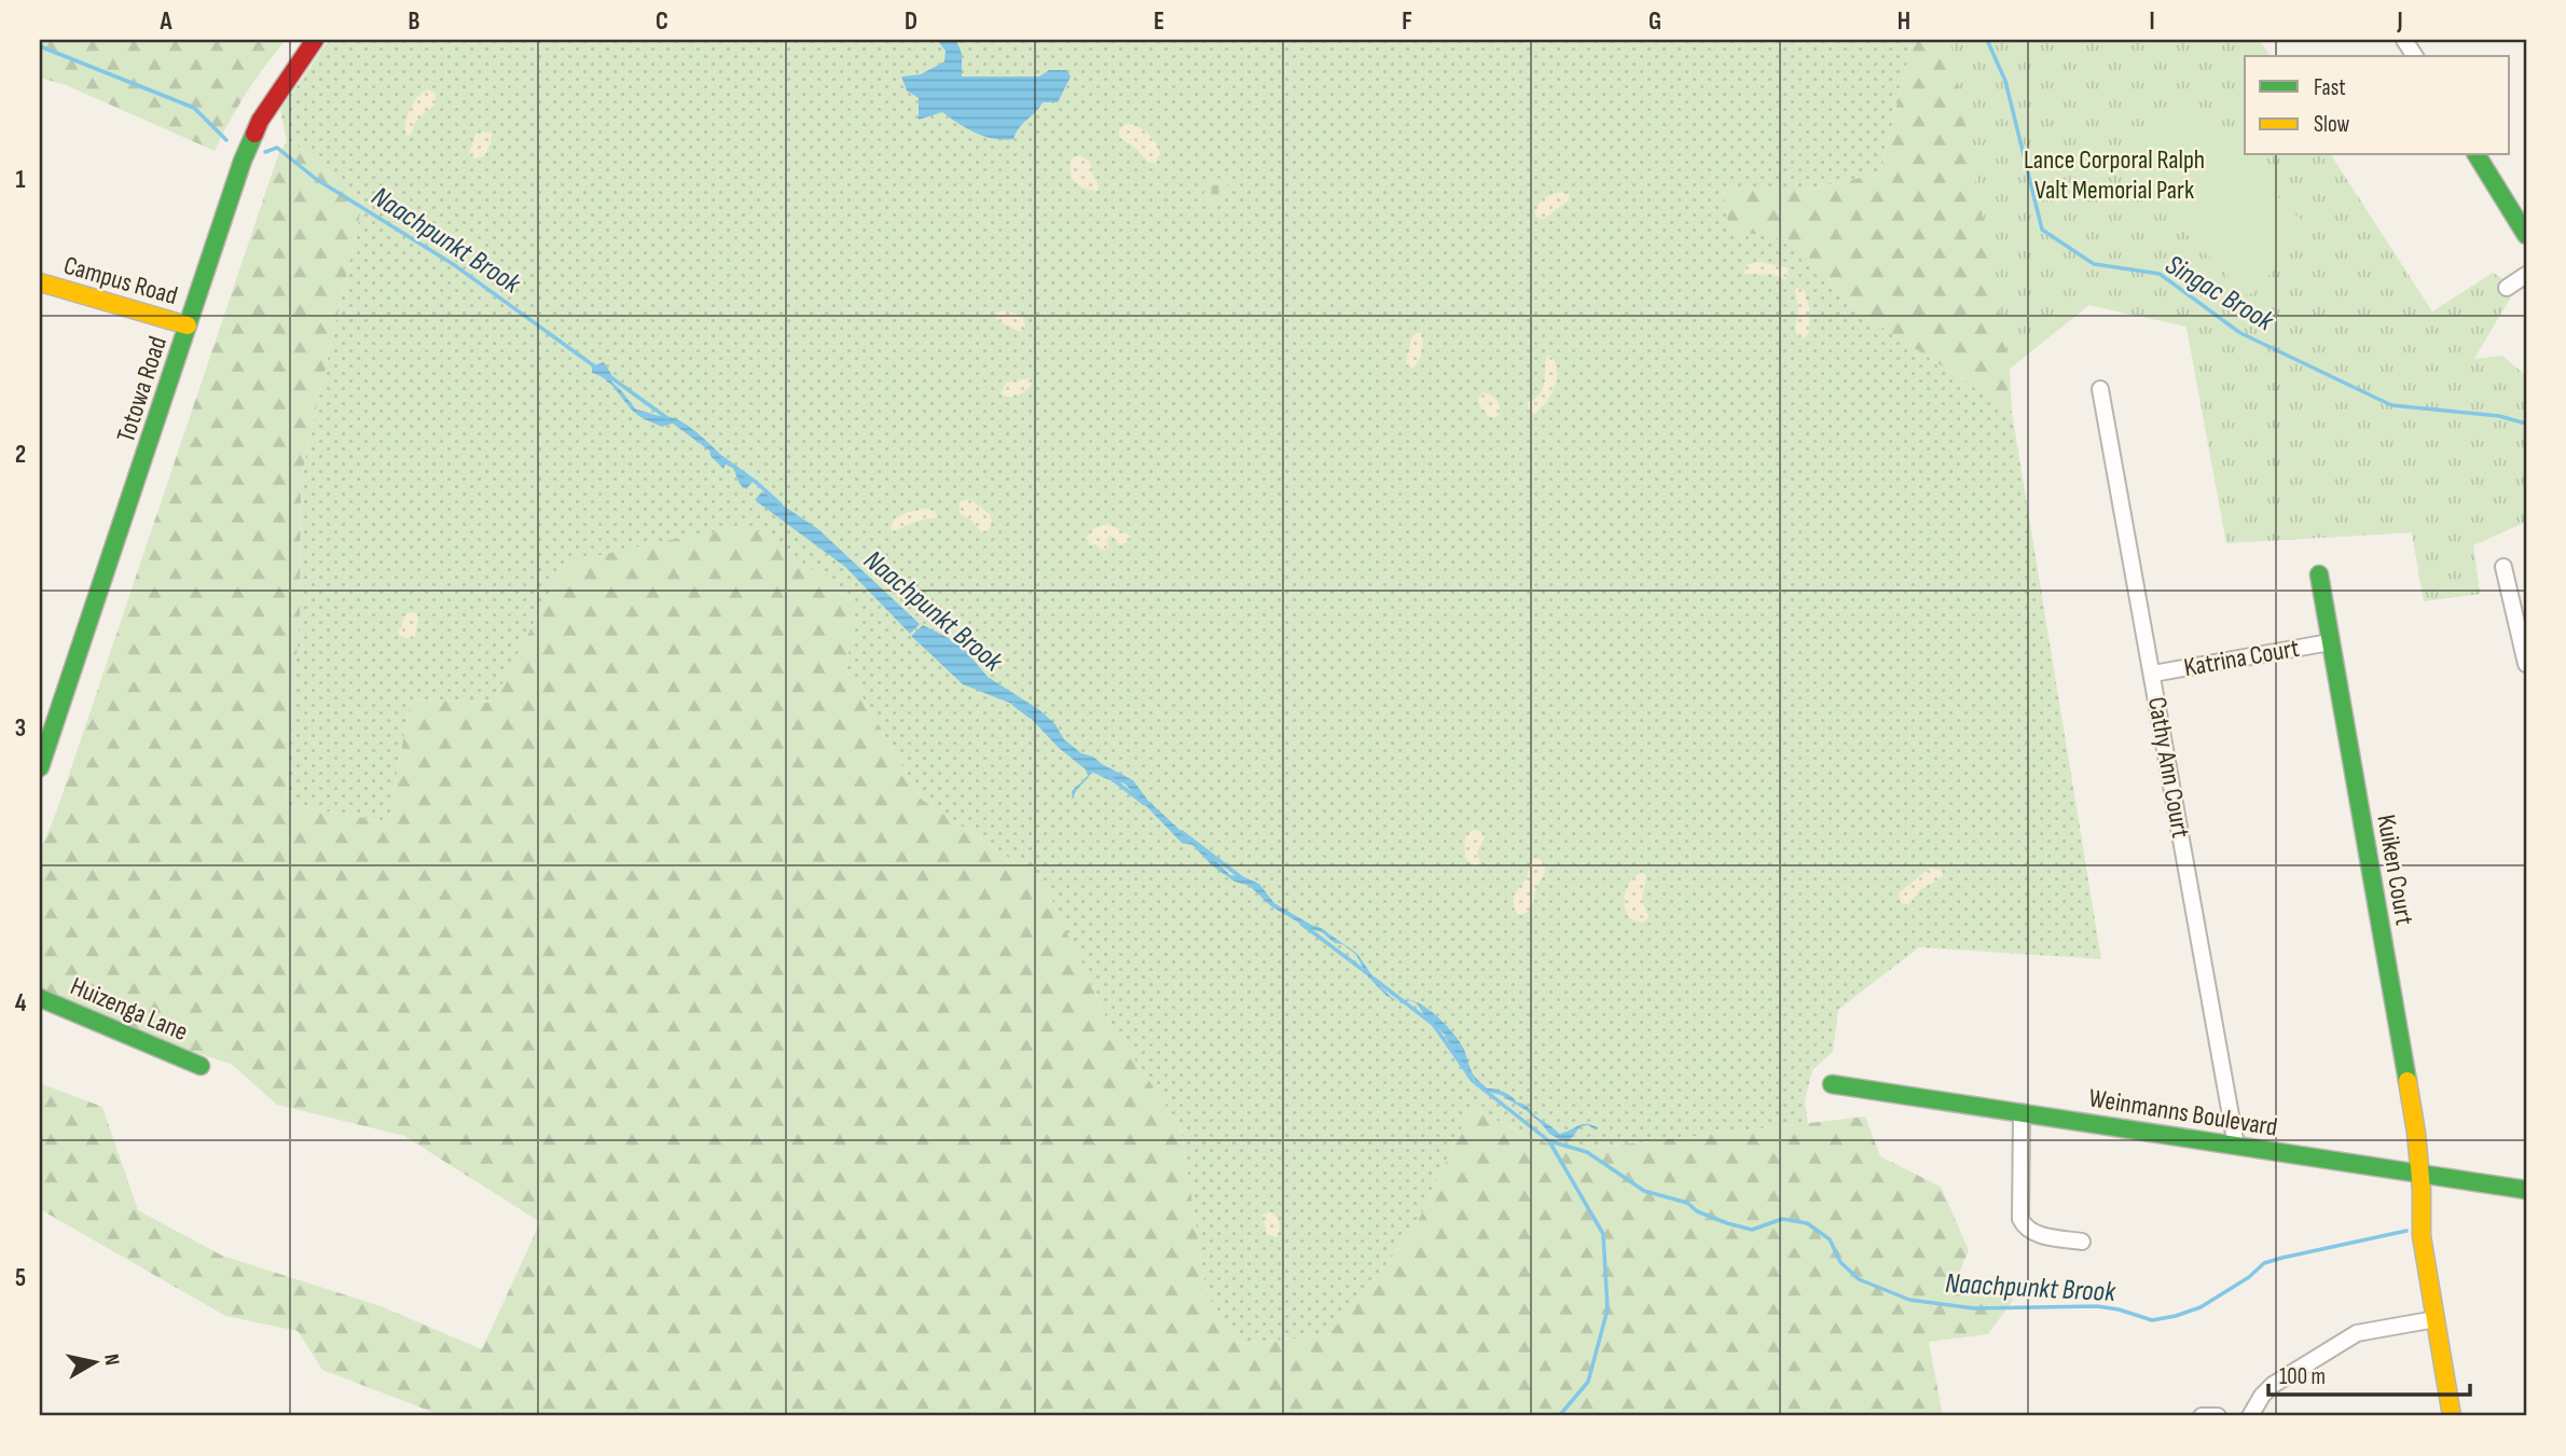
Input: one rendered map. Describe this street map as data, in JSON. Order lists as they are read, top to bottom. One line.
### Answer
{"streets":{"street":["Campus Road","Totowa Road","Katrina Court","Cathy Ann Court","Kuiken Court","Huizenga Lane","Weinmanns Boulevard"]},"crossings":[["Campus Road","Totowa Road"],["Katrina Court","Cathy Ann Court"],["Katrina Court","Kuiken Court"],["Cathy Ann Court","Weinmanns Boulevard"],["Kuiken Court","Weinmanns Boulevard"]],"water":["Naachpunkt Brook","Singac Brook"],"parks":["Lance Corporal Ralph Valt Memorial Park"],"legend":["Fast","Slow"],"scale_bar":"100 m","north":"right","grid":{"columns":["A","B","C","D","E","F","G","H","I","J"],"rows":["1","2","3","4","5"]}}
